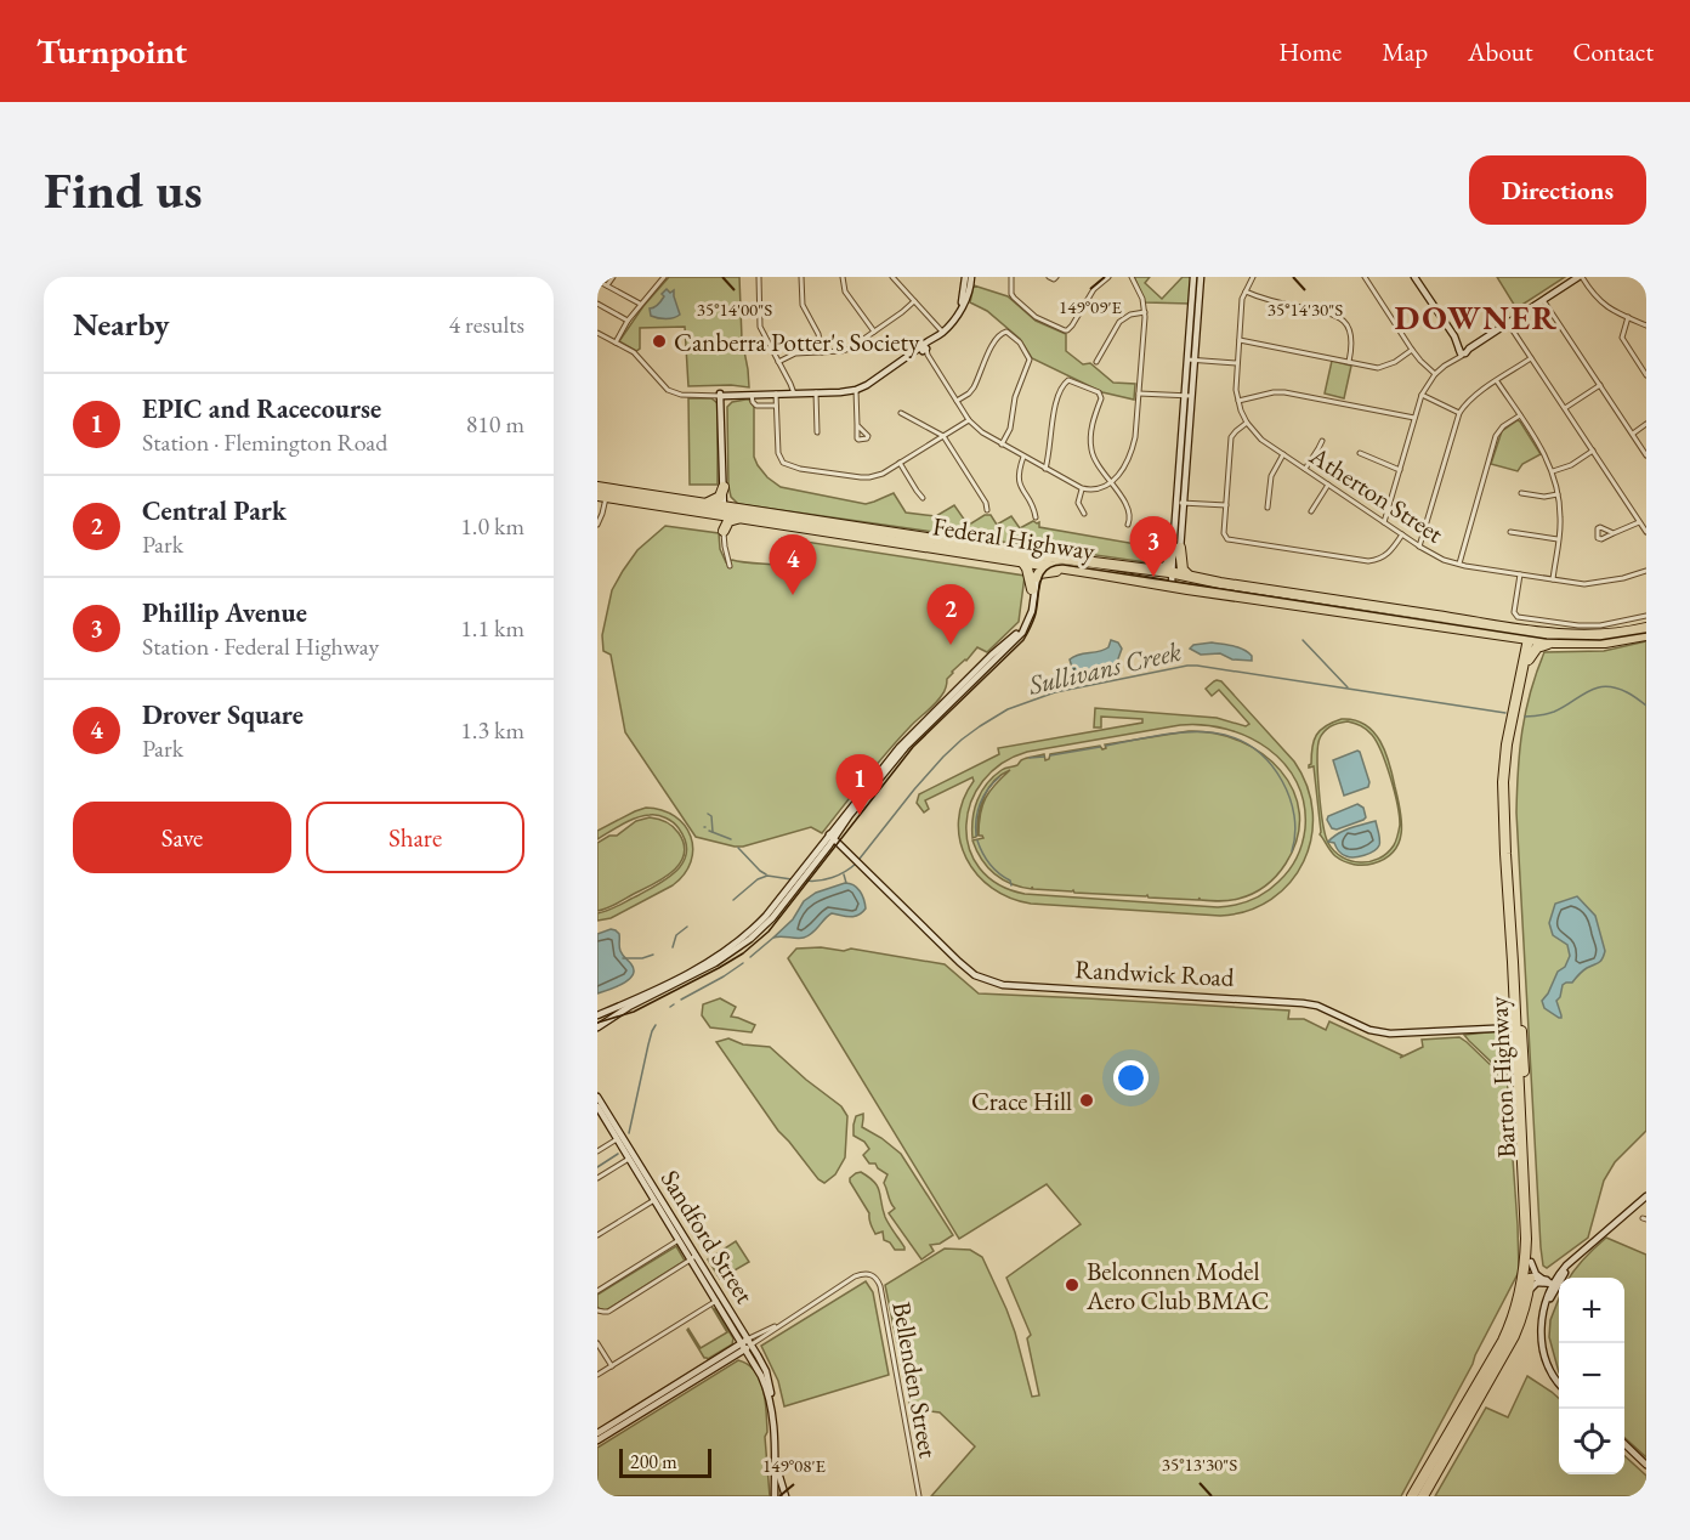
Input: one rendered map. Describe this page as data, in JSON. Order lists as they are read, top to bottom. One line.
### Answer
{"streets":{"highway":["Federal Highway","Barton Highway"],"main road":["Randwick Road","Sandford Street"],"street":["Atherton Street","Bellenden Street"]},"crossings":[["Federal Highway","Barton Highway"],["Randwick Road","Barton Highway"],["Sandford Street","Bellenden Street"]],"districts":["DOWNER"],"water":["Sullivans Creek"],"places":["Canberra Potter's Society","Crace Hill","Belconnen Model Aero Club BMAC"],"scale_bar":"200 m","page":{"header":"Turnpoint","nav":["Home","Map","About","Contact"],"buttons":["Directions",["Save","Share"]],"title":"Find us","heading":["Nearby","4 results"],"list":[{"mark":"1","name":"EPIC and Racecourse","note":"Station · Flemington Road","value":"810 m"},{"mark":"2","name":"Central Park","note":"Park","value":"1.0 km"},{"mark":"3","name":"Phillip Avenue","note":"Station · Federal Highway","value":"1.1 km"},{"mark":"4","name":"Drover Square","note":"Park","value":"1.3 km"}],"pins":["3","4","2","1"],"map_buttons":["+","−"],"scale":"200 m"},"coordinates":["149°09'E","35°14'00\"S","35°14'30\"S","35°13'30\"S","149°08'E"]}
